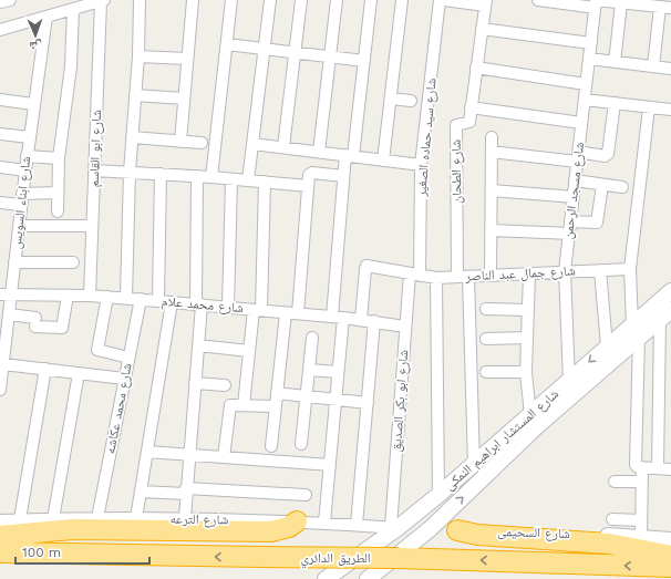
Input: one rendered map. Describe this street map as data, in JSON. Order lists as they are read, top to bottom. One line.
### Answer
{"streets":{"highway":["الطريق الدائري"],"main road":["شارع المستشار ابراهيم النمكى","شارع السحيمى"],"street":["شارع سيد حماده الصغير","شارع ابو القاسم","شارع الطحان","شارع مسجد الرحمن","شارع ابناء السويس","شارع جمال عبد الناصر","شارع محمد علام","شارع ابو بكر الصديق","شارع محمد عكاشه","شارع الترعه"]},"crossings":[["شارع سيد حماده الصغير","شارع جمال عبد الناصر"],["شارع سيد حماده الصغير","شارع ابو بكر الصديق"],["شارع ابو القاسم","شارع محمد علام"],["شارع الطحان","شارع جمال عبد الناصر"],["شارع مسجد الرحمن","شارع جمال عبد الناصر"],["شارع مسجد الرحمن","شارع المستشار ابراهيم النمكى"],["شارع ابناء السويس","شارع محمد علام"],["شارع جمال عبد الناصر","شارع محمد علام"],["شارع جمال عبد الناصر","شارع ابو بكر الصديق"],["شارع محمد علام","شارع ابو بكر الصديق"],["شارع محمد علام","شارع محمد عكاشه"],["شارع ابو بكر الصديق","شارع المستشار ابراهيم النمكى"],["شارع ابو بكر الصديق","شارع الترعه"],["شارع ابو بكر الصديق","شارع السحيمى"],["شارع محمد عكاشه","شارع الترعه"],["شارع المستشار ابراهيم النمكى","شارع الترعه"],["شارع المستشار ابراهيم النمكى","شارع السحيمى"],["شارع الترعه","شارع السحيمى"]],"scale_bar":"100 m","north":"bottom"}
